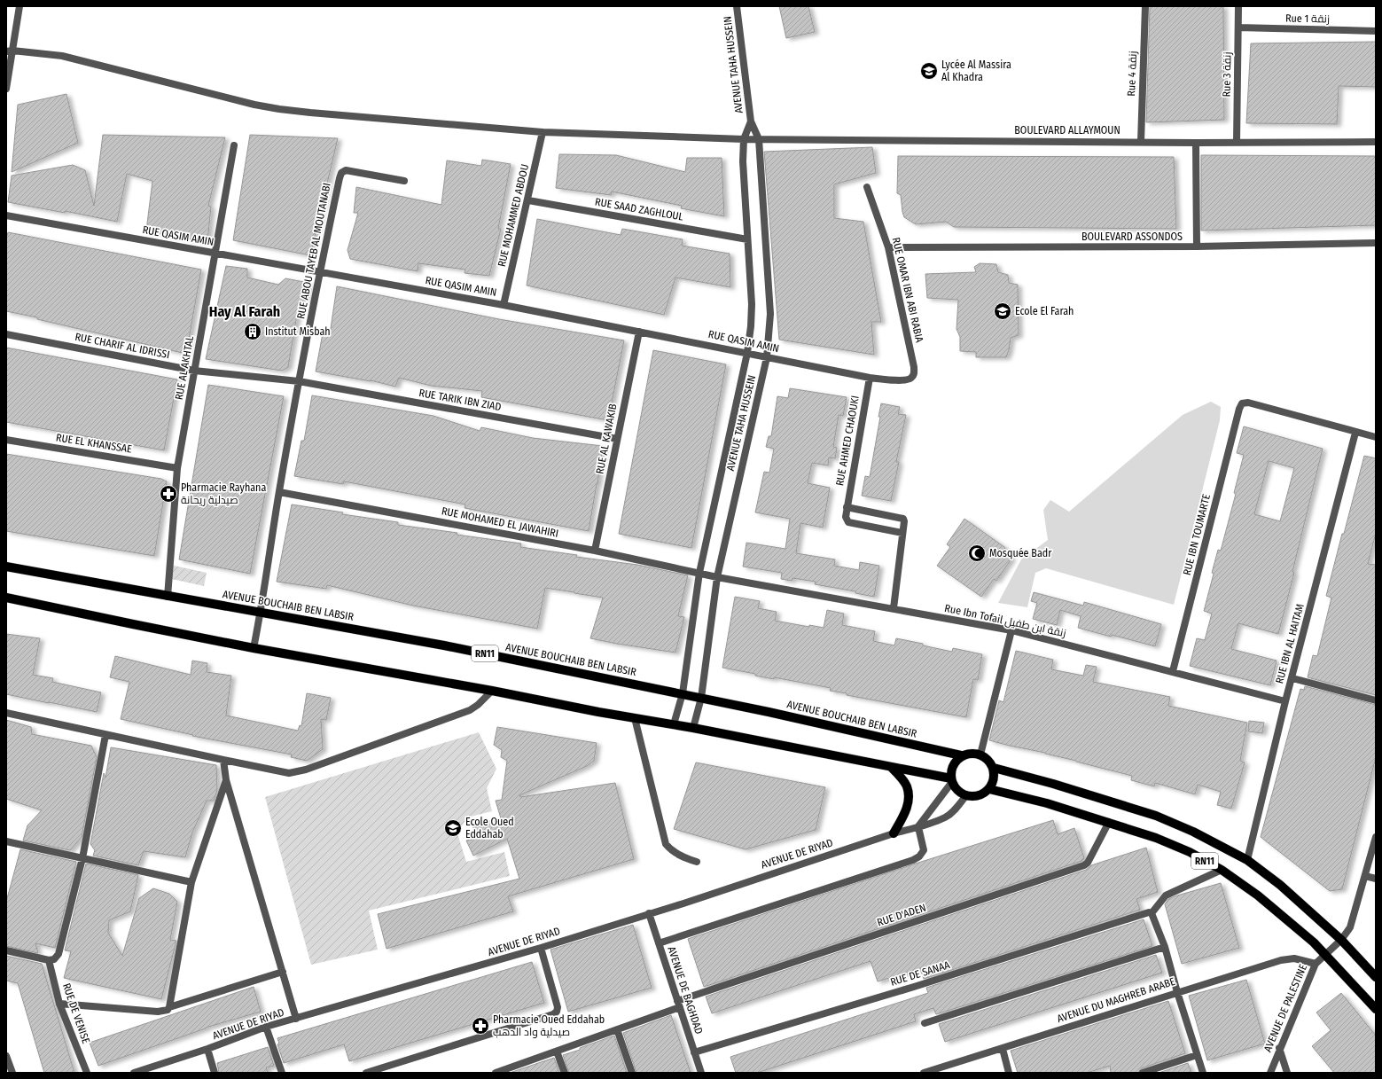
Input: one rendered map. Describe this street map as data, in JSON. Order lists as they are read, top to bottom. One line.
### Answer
{"streets":{"main road":["AVENUE BOUCHAIB BEN LABSIR","RN11"],"street":["Rue 1 زنقة","AVENUE TAHA HUSSEIN","Rue 4 زنقة","Rue 3 زنقة","BOULEVARD ALLAYMOUN","RUE SAAD ZAGHLOUL","RUE MOHAMMED ABDOU","RUE QASIM AMIN","BOULEVARD ASSONDOS","RUE ABOU TAYEB AL MOUTANABI","RUE OMAR IBN ABI RABIA","RUE CHARIF AL IDRISSI","RUE AL AKHTAL","RUE TARIK IBN ZIAD","RUE AL KAWAKIB","RUE AHMED CHAOUKI","RUE EL KHANSSAE","RUE MOHAMED EL JAWAHIRI","RUE IBN TOUMARTE","Rue Ibn Tofail زنقة ابن طفيل","RUE IBN AL HAITAM","AVENUE DE RIYAD","RUE D'ADEN","RUE DE SANAA","AVENUE DE BAGHDAD","AVENUE DU MAGHREB ARABE","AVENUE DE PALESTINE","RUE DE VENISE"]},"crossings":[["Rue 1 زنقة","Rue 3 زنقة"],["AVENUE TAHA HUSSEIN","BOULEVARD ALLAYMOUN"],["AVENUE TAHA HUSSEIN","RUE SAAD ZAGHLOUL"],["AVENUE TAHA HUSSEIN","RUE QASIM AMIN"],["AVENUE TAHA HUSSEIN","RUE MOHAMED EL JAWAHIRI"],["AVENUE TAHA HUSSEIN","AVENUE BOUCHAIB BEN LABSIR"],["AVENUE TAHA HUSSEIN","Rue Ibn Tofail زنقة ابن طفيل"],["Rue 4 زنقة","BOULEVARD ALLAYMOUN"],["Rue 3 زنقة","BOULEVARD ALLAYMOUN"],["BOULEVARD ALLAYMOUN","RUE MOHAMMED ABDOU"],["RUE SAAD ZAGHLOUL","RUE MOHAMMED ABDOU"],["RUE MOHAMMED ABDOU","RUE QASIM AMIN"],["RUE QASIM AMIN","RUE ABOU TAYEB AL MOUTANABI"],["RUE QASIM AMIN","RUE OMAR IBN ABI RABIA"],["RUE QASIM AMIN","RUE AL AKHTAL"],["RUE QASIM AMIN","RUE AL KAWAKIB"],["RUE QASIM AMIN","RUE AHMED CHAOUKI"],["BOULEVARD ASSONDOS","RUE OMAR IBN ABI RABIA"],["RUE ABOU TAYEB AL MOUTANABI","RUE CHARIF AL IDRISSI"],["RUE ABOU TAYEB AL MOUTANABI","RUE TARIK IBN ZIAD"],["RUE ABOU TAYEB AL MOUTANABI","RUE MOHAMED EL JAWAHIRI"],["RUE ABOU TAYEB AL MOUTANABI","AVENUE BOUCHAIB BEN LABSIR"],["RUE CHARIF AL IDRISSI","RUE AL AKHTAL"],["RUE CHARIF AL IDRISSI","RUE TARIK IBN ZIAD"],["RUE AL AKHTAL","RUE EL KHANSSAE"],["RUE AL AKHTAL","AVENUE BOUCHAIB BEN LABSIR"],["RUE TARIK IBN ZIAD","RUE AL KAWAKIB"],["RUE AL KAWAKIB","RUE MOHAMED EL JAWAHIRI"],["RUE MOHAMED EL JAWAHIRI","Rue Ibn Tofail زنقة ابن طفيل"],["RUE IBN TOUMARTE","Rue Ibn Tofail زنقة ابن طفيل"],["RUE IBN TOUMARTE","RUE IBN AL HAITAM"],["AVENUE BOUCHAIB BEN LABSIR","RN11"],["AVENUE BOUCHAIB BEN LABSIR","AVENUE DE RIYAD"],["Rue Ibn Tofail زنقة ابن طفيل","RUE IBN AL HAITAM"],["RUE IBN AL HAITAM","RN11"],["RN11","AVENUE DE RIYAD"],["RN11","RUE D'ADEN"],["RN11","AVENUE DE PALESTINE"],["AVENUE DE RIYAD","AVENUE DE BAGHDAD"],["RUE D'ADEN","AVENUE DE BAGHDAD"],["RUE DE SANAA","AVENUE DE BAGHDAD"],["AVENUE DU MAGHREB ARABE","AVENUE DE PALESTINE"]],"districts":["Hay Al Farah"],"places":{"school or university":["Lycée Al Massira Al Khadra","Ecole El Farah","Ecole Oued Eddahab"],"building":["Institut Misbah"],"pharmacy":["Pharmacie Rayhana صيدلية ريحانة","Pharmacie Oued Eddahab صيدلية واد الدهب"],"mosque":["Mosquée Badr"]}}
